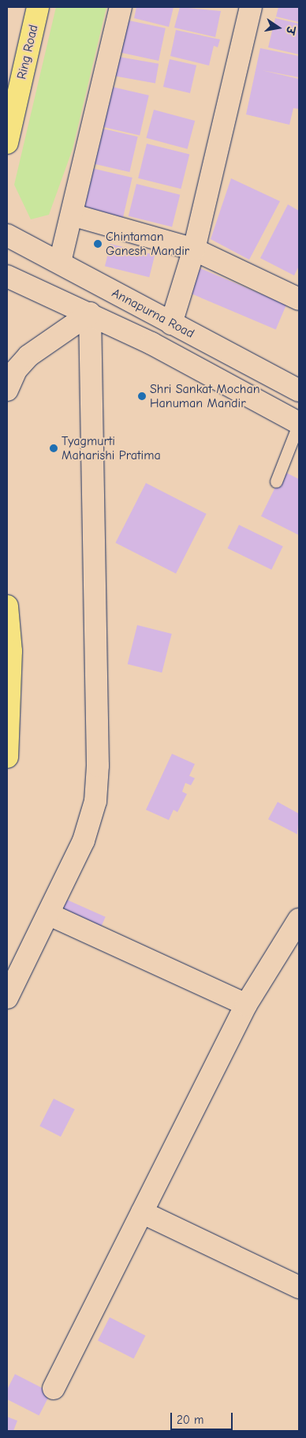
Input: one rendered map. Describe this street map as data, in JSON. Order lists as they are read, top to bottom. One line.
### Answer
{"streets":{"highway":["Ring Road"],"street":["Annapurna Road"]},"places":["Chintaman Ganesh Mandir","Shri Sankat Mochan Hanuman Mandir","Tyagmurti Maharishi Pratima"],"scale_bar":"20 m","north":"right"}
